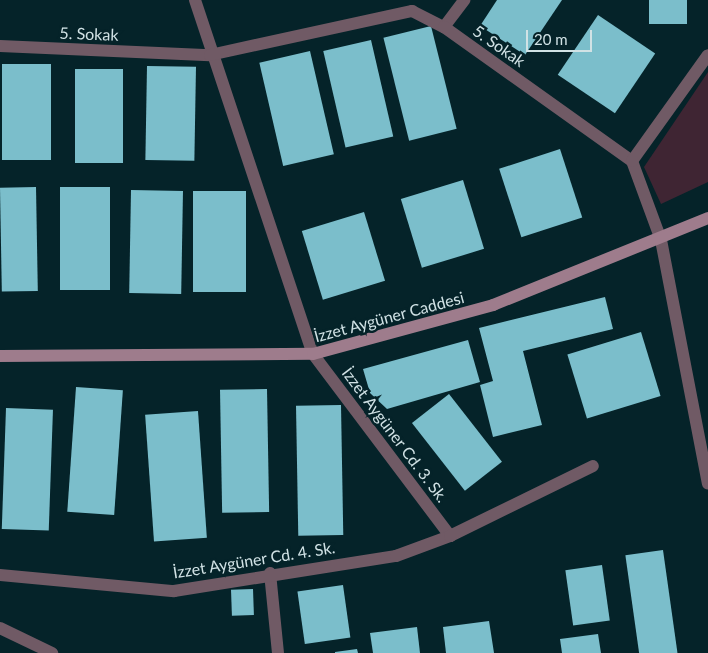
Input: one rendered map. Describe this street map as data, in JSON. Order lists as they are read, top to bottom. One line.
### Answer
{"streets":{"street":["5. Sokak","İzzet Aygüner Caddesi","İzzet Aygüner Cd. 3. Sk.","İzzet Aygüner Cd. 4. Sk."]},"crossings":[["5. Sokak","İzzet Aygüner Cd. 3. Sk."],["İzzet Aygüner Caddesi","İzzet Aygüner Cd. 3. Sk."],["İzzet Aygüner Cd. 3. Sk.","İzzet Aygüner Cd. 4. Sk."]],"scale_bar":"20 m"}
